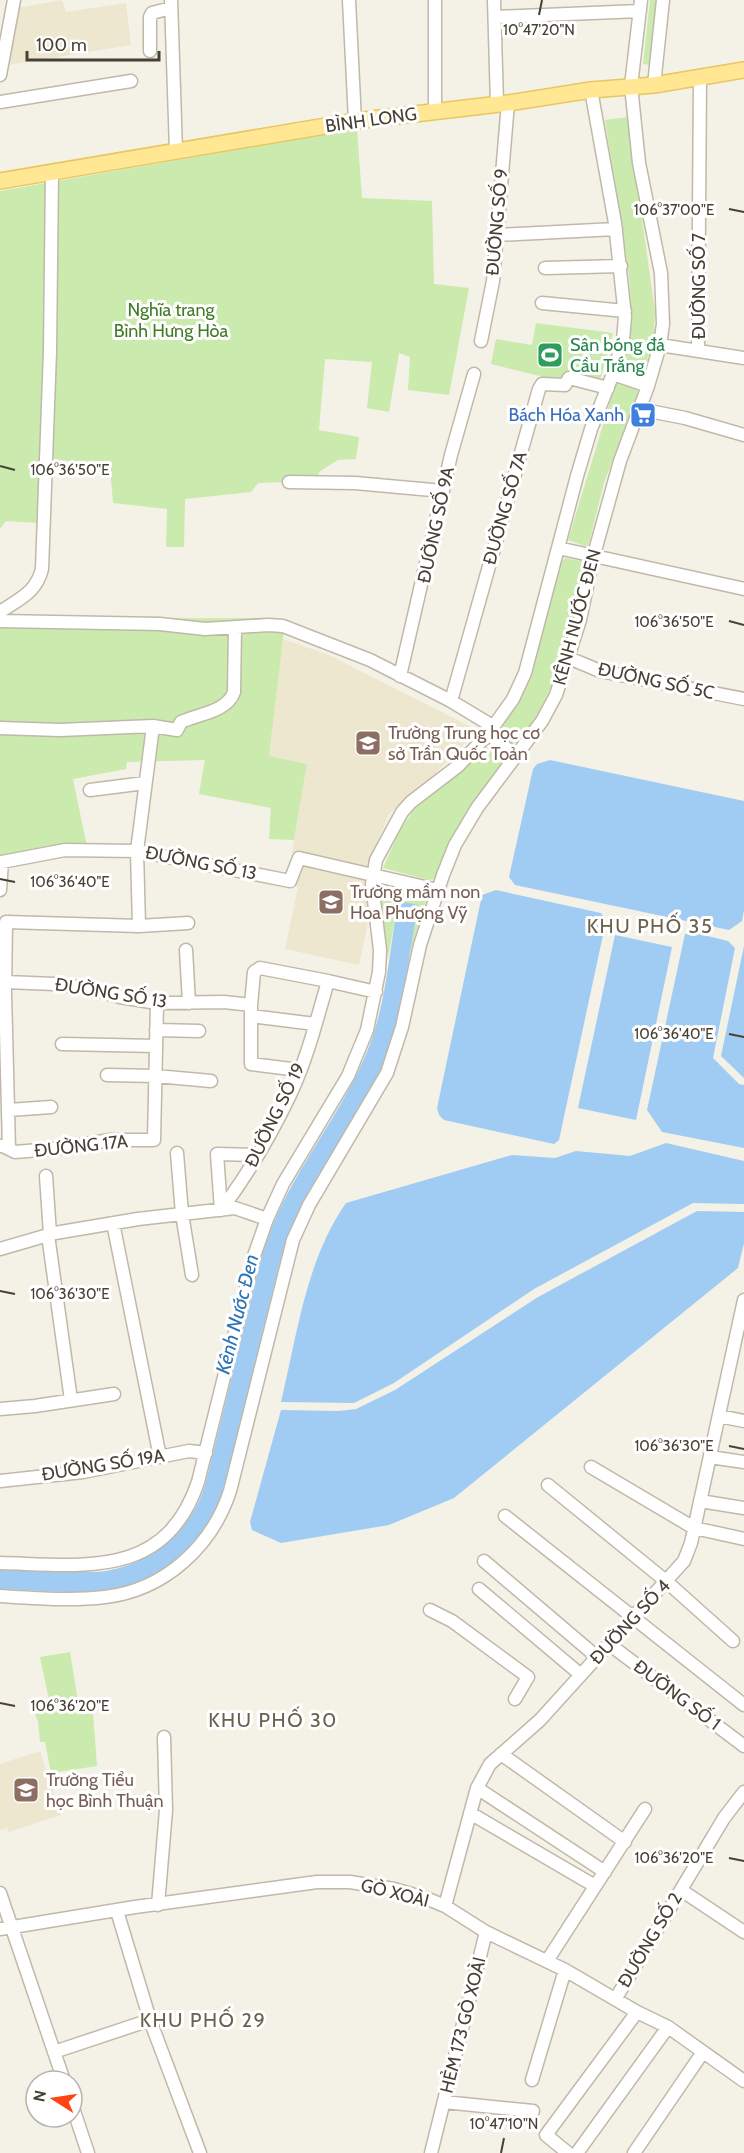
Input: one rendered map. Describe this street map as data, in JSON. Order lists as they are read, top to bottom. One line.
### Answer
{"streets":{"main road":["BÌNH LONG"],"street":["ĐƯỜNG SỐ 9","ĐƯỜNG SỐ 7","ĐƯỜNG SỐ 7A","ĐƯỜNG SỐ 9A","KÊNH NƯỚC ĐEN","ĐƯỜNG SỐ 5C","ĐƯỜNG SỐ 13","ĐƯỜNG SỐ 19","ĐƯỜNG 17A","ĐƯỜNG SỐ 19A","ĐƯỜNG SỐ 4","ĐƯỜNG SỐ 1","GÒ XOÀI","ĐƯỜNG SỐ 2","HẺM 173 GÒ XOÀI"]},"crossings":[["BÌNH LONG","ĐƯỜNG SỐ 9"],["BÌNH LONG","ĐƯỜNG SỐ 7"],["BÌNH LONG","KÊNH NƯỚC ĐEN"],["ĐƯỜNG SỐ 7A","KÊNH NƯỚC ĐEN"],["KÊNH NƯỚC ĐEN","ĐƯỜNG SỐ 5C"],["KÊNH NƯỚC ĐEN","ĐƯỜNG SỐ 13"],["KÊNH NƯỚC ĐEN","ĐƯỜNG SỐ 19A"],["ĐƯỜNG SỐ 13","ĐƯỜNG SỐ 19"],["ĐƯỜNG SỐ 13","ĐƯỜNG 17A"],["ĐƯỜNG SỐ 4","ĐƯỜNG SỐ 1"],["ĐƯỜNG SỐ 4","GÒ XOÀI"],["GÒ XOÀI","ĐƯỜNG SỐ 2"],["GÒ XOÀI","HẺM 173 GÒ XOÀI"]],"districts":["KHU PHỐ 35","KHU PHỐ 30","KHU PHỐ 29"],"water":["Kênh Nước Đen"],"parks":["Nghĩa trang Bình Hưng Hòa"],"places":{"sports":["Sân bóng đá Cầu Trắng"],"supermarket":["Bách Hóa Xanh"],"school or university":["Trường Trung học cơ sở Trần Quốc Toản","Trường mầm non Hoa Phượng Vỹ","Trường Tiểu học Bình Thuận"]},"scale_bar":"100 m","north":"left","coordinates":["10°47'20\"N","106°37'00\"E","106°36'50\"E","106°36'40\"E","106°36'30\"E","106°36'20\"E","10°47'10\"N"]}
